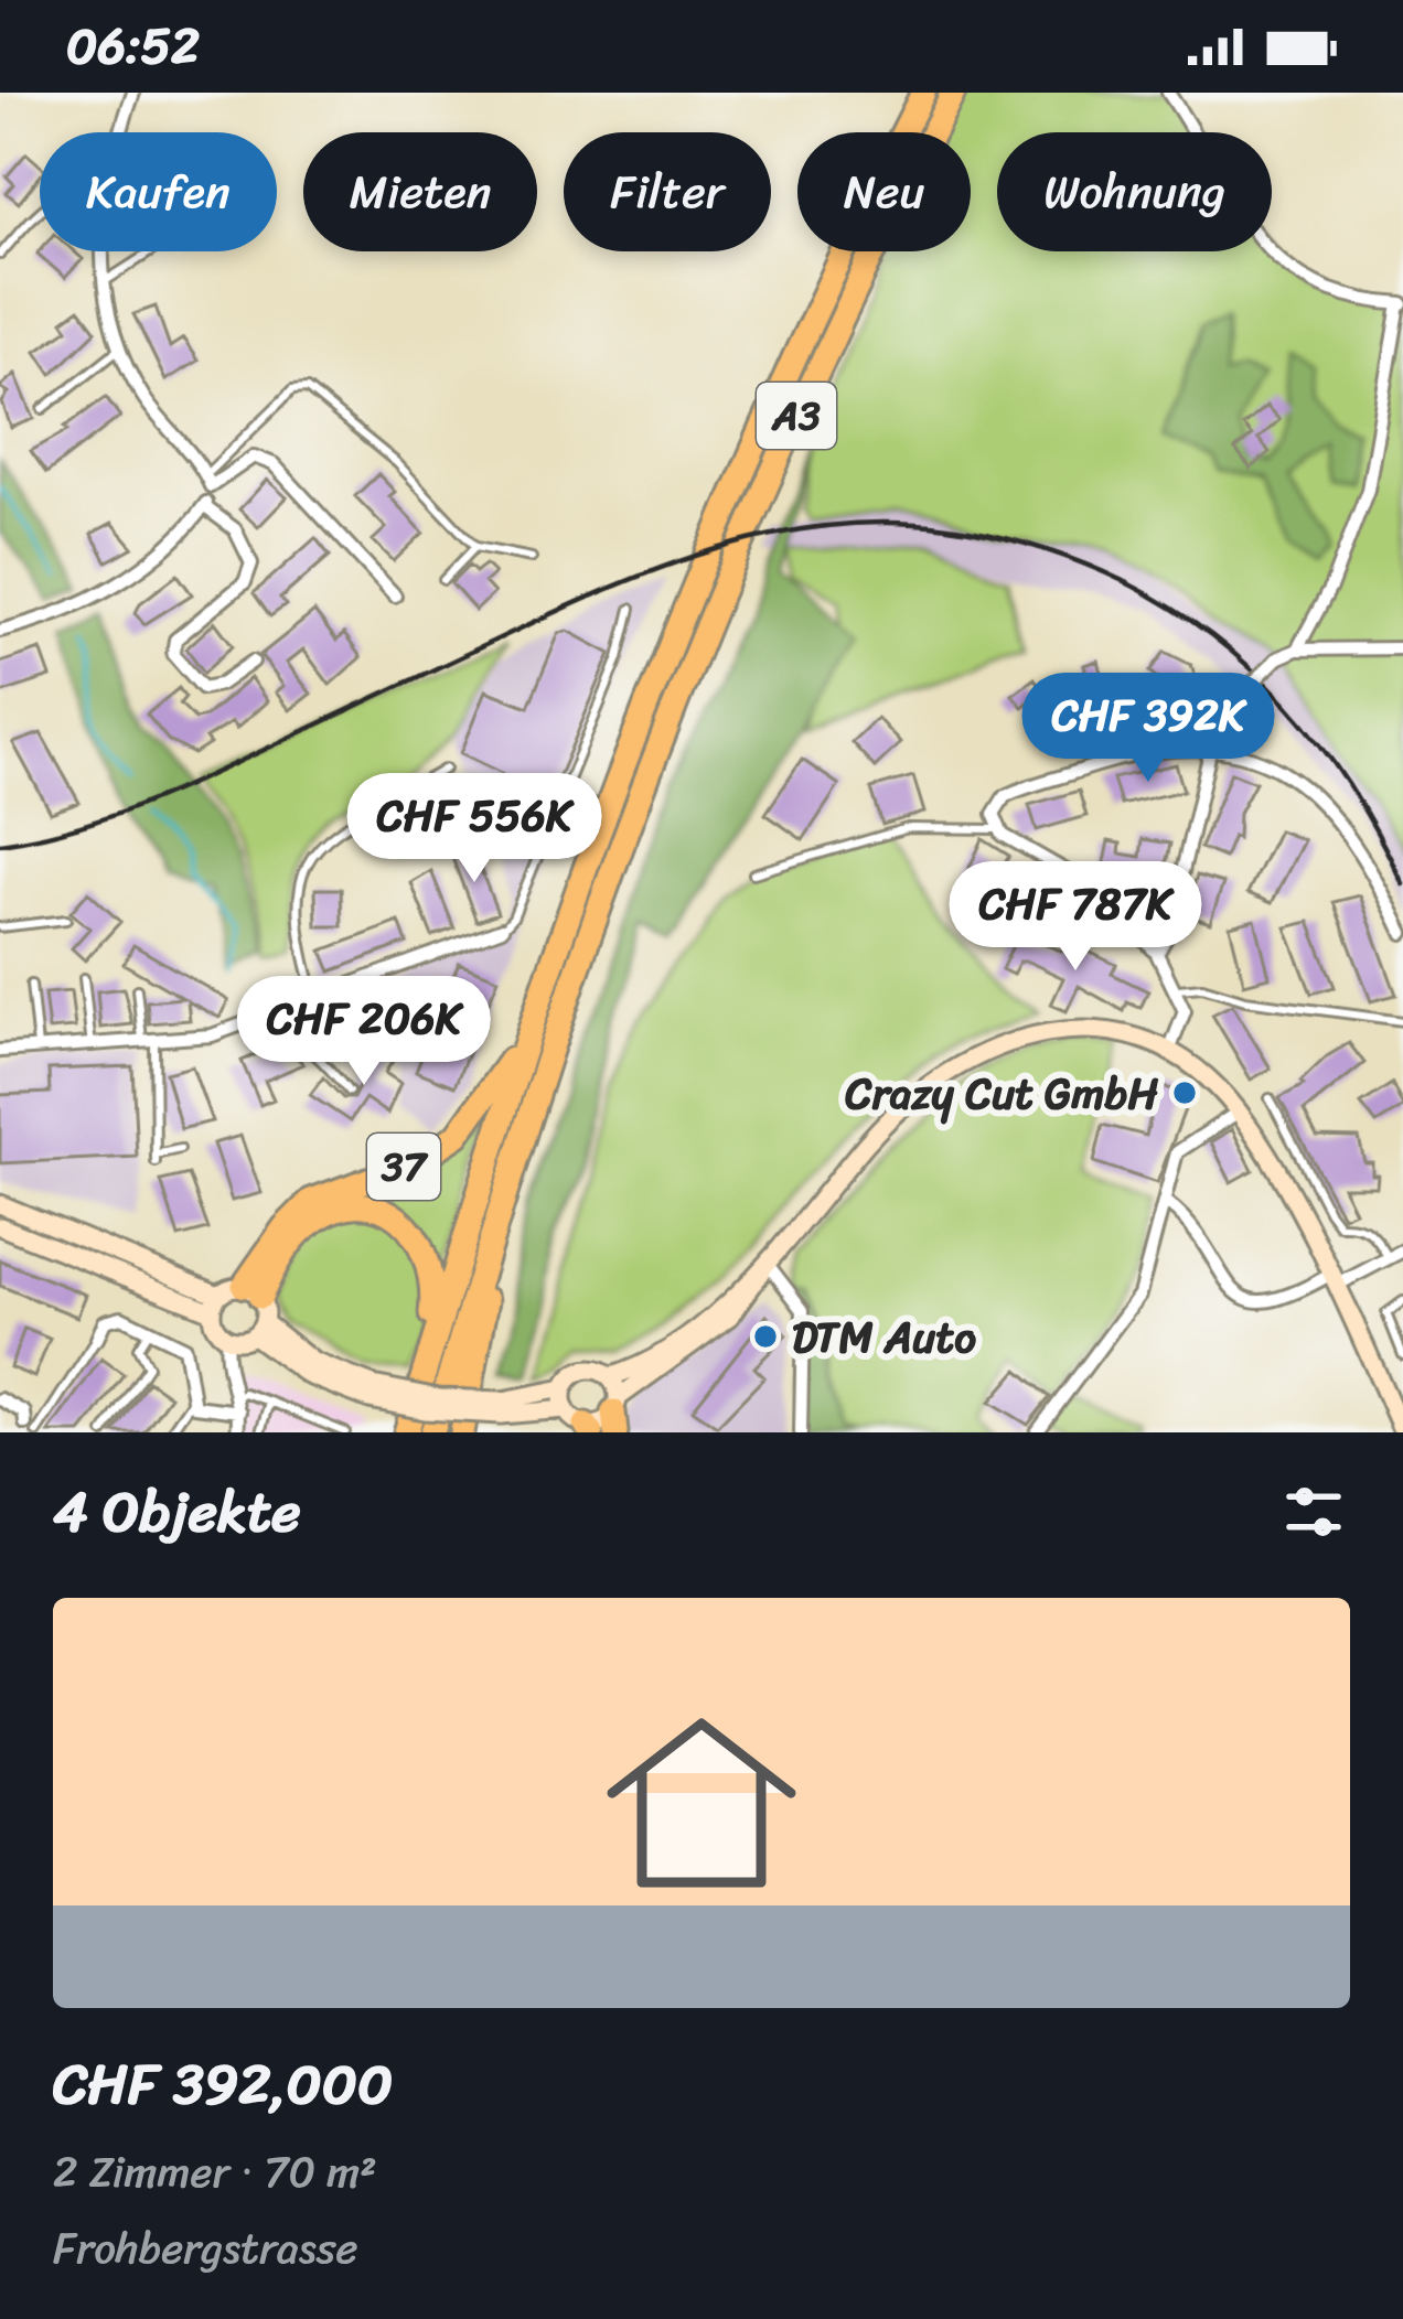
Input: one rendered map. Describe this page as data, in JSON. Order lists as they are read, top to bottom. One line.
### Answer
{"streets":{"highway":["A3","37"]},"crossings":[["A3","37"]],"places":["Crazy Cut GmbH","DTM Auto"],"page":{"status":"06:52","chip":["Kaufen","Mieten","Filter","Neu","Wohnung"],"price":["CHF 392K","CHF 556K","CHF 787K","CHF 206K"],"heading":"4 Objekte","list":[{"name":"CHF 392,000","note":"2 Zimmer · 70 m² · Frohbergstrasse"}]}}
